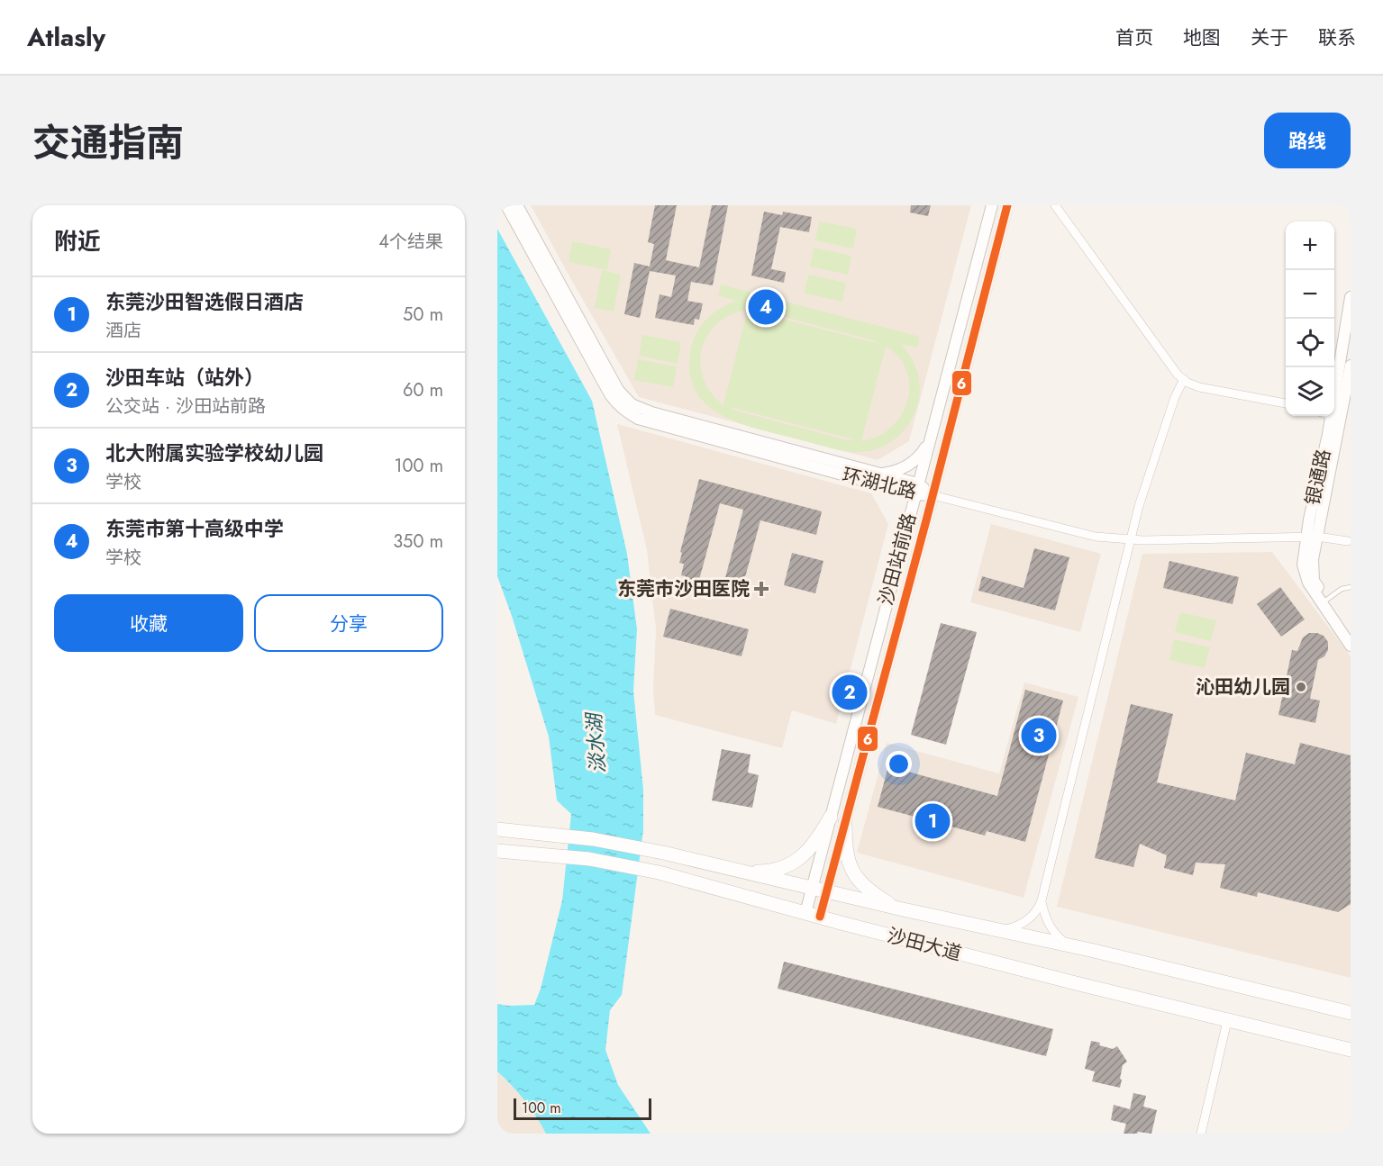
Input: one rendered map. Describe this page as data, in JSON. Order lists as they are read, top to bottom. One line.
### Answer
{"streets":{"main road":["沙田大道"],"street":["银通路","环湖北路","沙田站前路"]},"crossings":[["环湖北路","沙田站前路"],["沙田站前路","沙田大道"]],"water":["淡水湖"],"places":{"health":["东莞市沙田医院"],"other":["沁田幼儿园"]},"lines":["transit line 6"],"scale_bar":"100 m","page":{"header":"Atlasly","nav":["首页","地图","关于","联系"],"title":"交通指南","buttons":["路线",["收藏","分享"]],"heading":["附近","4个结果"],"map_buttons":["+","−"],"list":[{"mark":"1","name":"东莞沙田智选假日酒店","note":"酒店","value":"50 m"},{"mark":"2","name":"沙田车站（站外）","note":"公交站 · 沙田站前路","value":"60 m"},{"mark":"3","name":"北大附属实验学校幼儿园","note":"学校","value":"100 m"},{"mark":"4","name":"东莞市第十高级中学","note":"学校","value":"350 m"}],"pins":["4","2","3","1"],"scale":"100 m"}}
